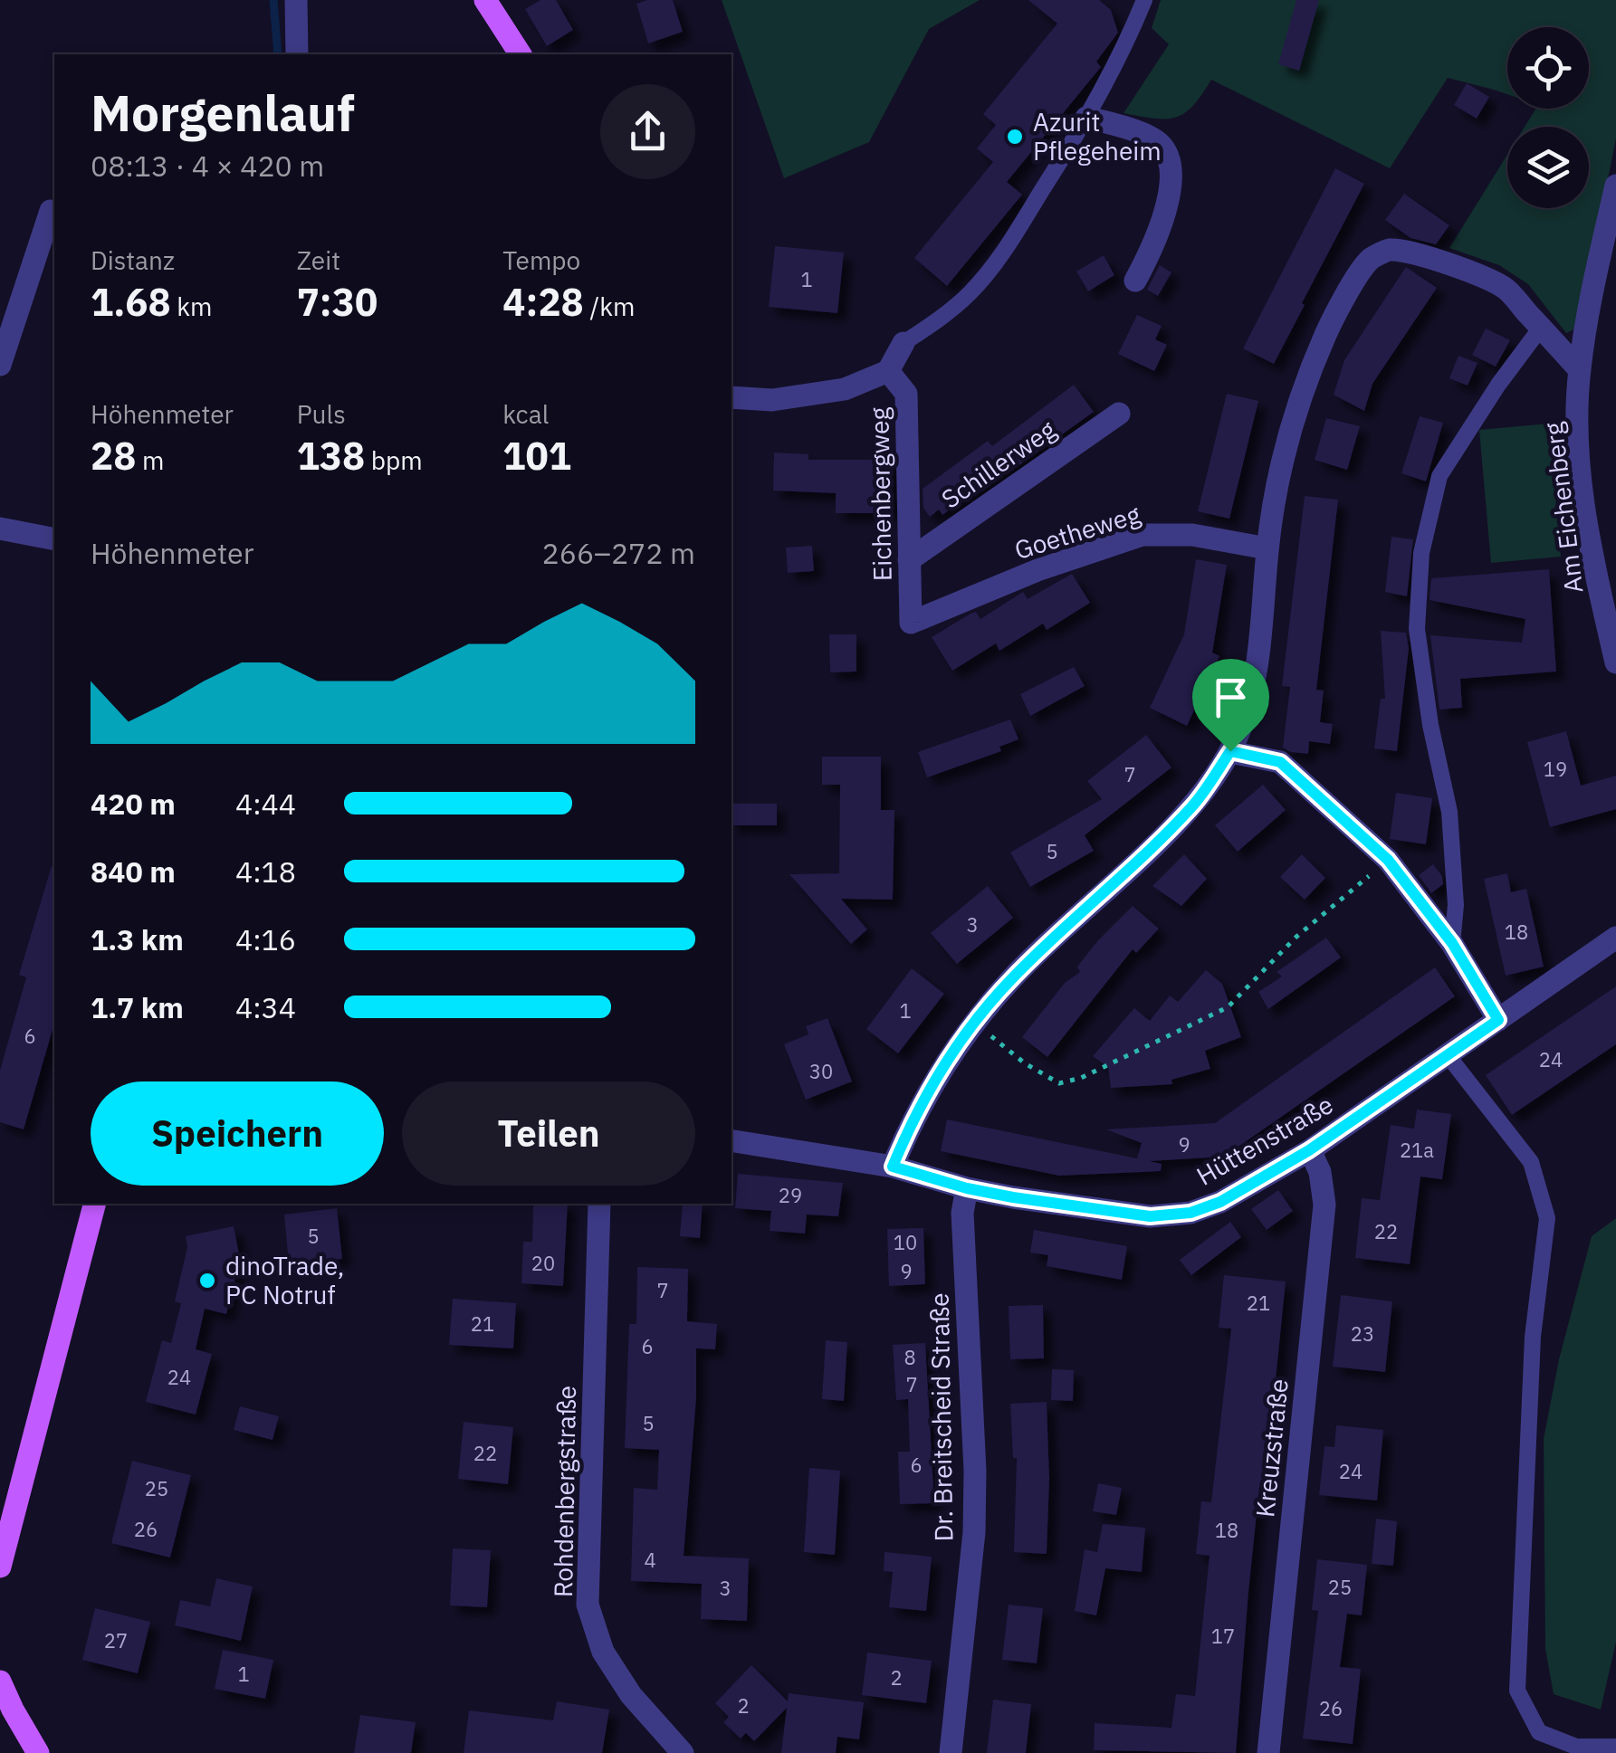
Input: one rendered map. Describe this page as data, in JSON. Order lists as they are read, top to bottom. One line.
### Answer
{"streets":{"street":["Schillerweg","Eichenbergweg","Am Eichenberg","Goetheweg","Hüttenstraße","Dr. Breitscheid Straße","Kreuzstraße","Rohdenbergstraße"]},"crossings":[["Schillerweg","Eichenbergweg"],["Eichenbergweg","Goetheweg"],["Hüttenstraße","Dr. Breitscheid Straße"],["Hüttenstraße","Kreuzstraße"]],"places":["Azurit Pflegeheim","dinoTrade, PC Notruf"],"house_numbers":["1","19","7","5","3","18","1","6","24","30","9","21a","29","22","5","10","20","9","7","21","21","23","6","8","24","7","5","22","6","24","25","26","18","4","25","3","17","27","1","2","2","26"],"page":{"heading":["Morgenlauf","08:13 · 4 × 420 m"],"stats":[["Distanz","1.68 km"],["Zeit","7:30"],["Tempo","4:28 /km"],["Höhenmeter","28 m"],["Puls","138 bpm"],["kcal","101"]],"chart":["Höhenmeter","266–272 m"],"list":[{"name":"420 m","note":"4:44"},{"name":"840 m","note":"4:18"},{"name":"1.3 km","note":"4:16"},{"name":"1.7 km","note":"4:34"}],"buttons":["Speichern","Teilen"]}}
